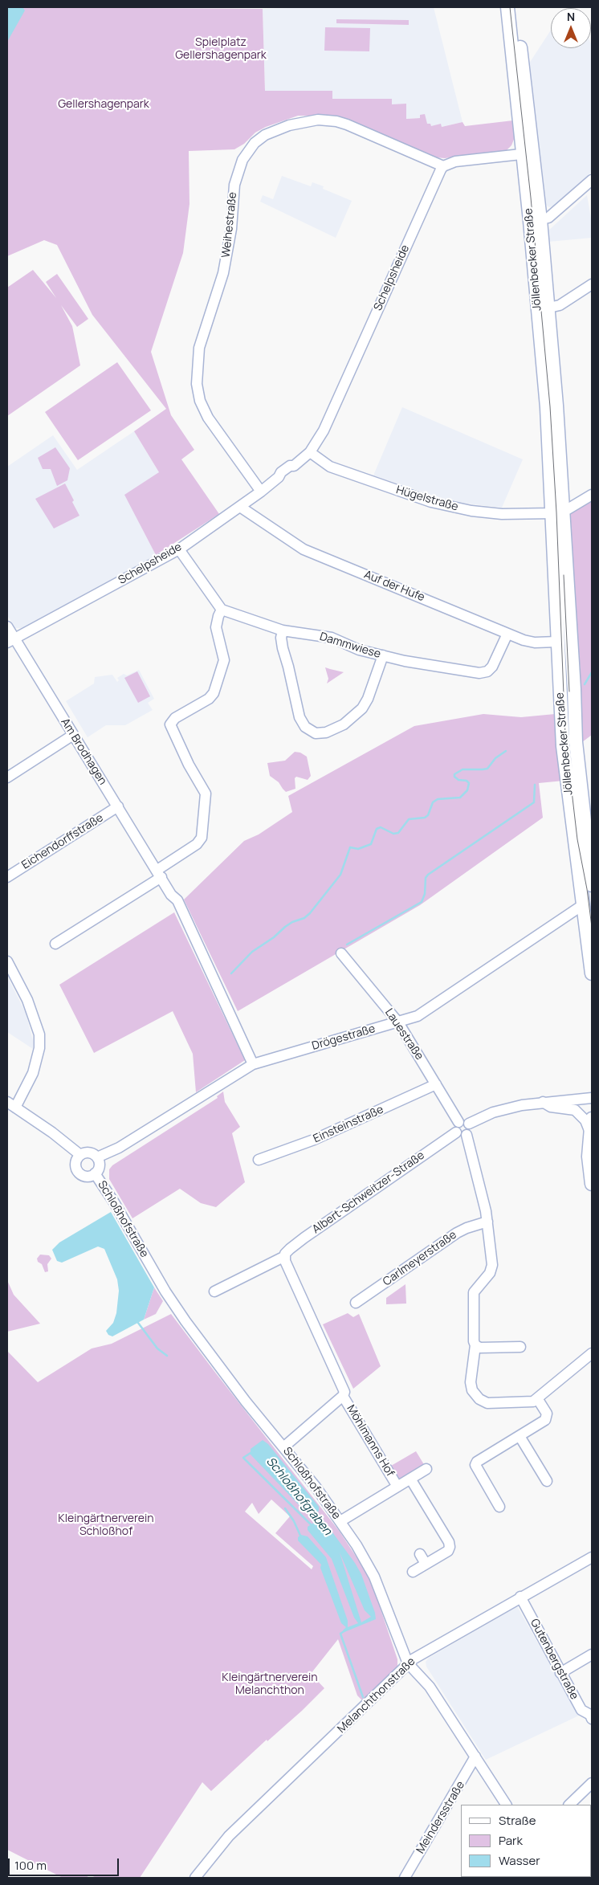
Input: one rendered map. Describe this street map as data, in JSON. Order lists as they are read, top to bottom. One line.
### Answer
{"streets":{"main road":["Jöllenbecker Straße"],"street":["Weihestraße","Schelpsheide","Hügelstraße","Auf der Hufe","Dammwiese","Am Brodhagen","Eichendorffstraße","Lauestraße","Drögestraße","Einsteinstraße","Albert-Schweitzer-Straße","Schloßhofstraße","Carlmeyerstraße","Möhlmanns Hof","Gutenbergstraße","Melanchthonstraße","Meindersstraße"]},"crossings":[["Weihestraße","Schelpsheide"],["Jöllenbecker Straße","Hügelstraße"],["Jöllenbecker Straße","Auf der Hufe"],["Jöllenbecker Straße","Drögestraße"],["Schelpsheide","Hügelstraße"],["Schelpsheide","Auf der Hufe"],["Schelpsheide","Am Brodhagen"],["Auf der Hufe","Dammwiese"],["Am Brodhagen","Eichendorffstraße"],["Am Brodhagen","Drögestraße"],["Lauestraße","Drögestraße"],["Lauestraße","Einsteinstraße"],["Lauestraße","Albert-Schweitzer-Straße"],["Drögestraße","Schloßhofstraße"],["Schloßhofstraße","Möhlmanns Hof"],["Schloßhofstraße","Melanchthonstraße"],["Schloßhofstraße","Meindersstraße"],["Gutenbergstraße","Melanchthonstraße"]],"water":["Schloßhofgraben"],"parks":["Spielplatz Gellershagenpark","Gellershagenpark","Kleingärtnerverein Schloßhof","Kleingärtnerverein Melanchthon"],"legend":["Straße","Park","Wasser"],"scale_bar":"100 m","north":"top"}
